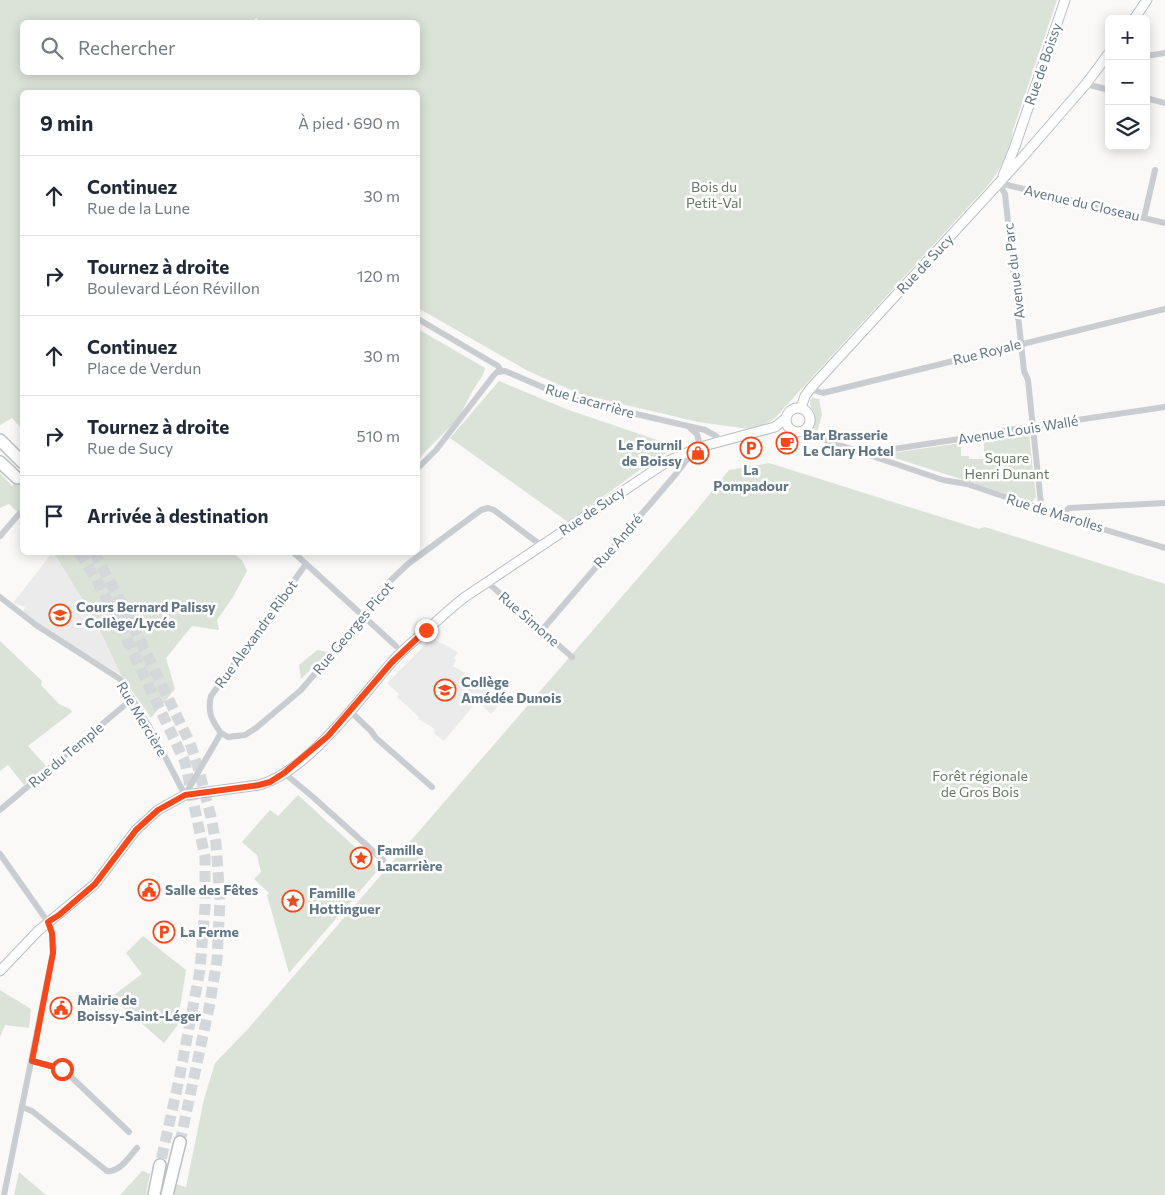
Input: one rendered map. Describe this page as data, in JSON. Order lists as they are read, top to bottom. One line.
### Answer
{"streets":{"main road":["Rue de Boissy","Rue de Sucy"],"street":["Avenue du Closeau","Avenue du Parc","Rue Royale","Rue Lacarrière","Avenue Louis Wallé","Rue de Marolles","Rue André","Rue Simone","Rue Georges Picot","Rue Alexandre Ribot","Rue Mercière","Rue du Temple"]},"crossings":[["Rue de Boissy","Avenue du Closeau"],["Rue de Boissy","Rue de Sucy"],["Rue de Boissy","Avenue du Parc"],["Avenue du Closeau","Rue de Sucy"],["Avenue du Closeau","Avenue du Parc"],["Rue de Sucy","Avenue du Parc"],["Rue de Sucy","Rue Royale"],["Rue de Sucy","Rue Lacarrière"],["Rue de Sucy","Rue de Marolles"],["Rue de Sucy","Rue André"],["Rue de Sucy","Rue Simone"],["Rue de Sucy","Rue Georges Picot"],["Rue de Sucy","Rue Mercière"],["Avenue du Parc","Rue Royale"],["Avenue du Parc","Avenue Louis Wallé"],["Avenue du Parc","Rue de Marolles"],["Avenue Louis Wallé","Rue de Marolles"],["Rue André","Rue Simone"],["Rue Georges Picot","Rue Alexandre Ribot"],["Rue Mercière","Rue du Temple"]],"parks":["Bois du Petit-Val","Square Henri Dunant","Forêt régionale de Gros Bois"],"places":{"cafe":["Bar Brasserie Le Clary Hotel"],"parking":["La Pompadour","La Ferme"],"shop":["Le Fournil de Boissy"],"school or university":["Cours Bernard Palissy - Collège/Lycée","Collège Amédée Dunois"],"place":["Famille Lacarrière","Famille Hottinguer"],"public building":["Salle des Fêtes","Mairie de Boissy-Saint-Léger"]},"page":{"map_buttons":["+","−"],"search":"Rechercher","heading":["9 min","À pied · 690 m"],"list":[["Continuez","Rue de la Lune","30 m"],["Tournez à droite","Boulevard Léon Révillon","120 m"],["Continuez","Place de Verdun","30 m"],["Tournez à droite","Rue de Sucy","510 m"],"Arrivée à destination"]}}
